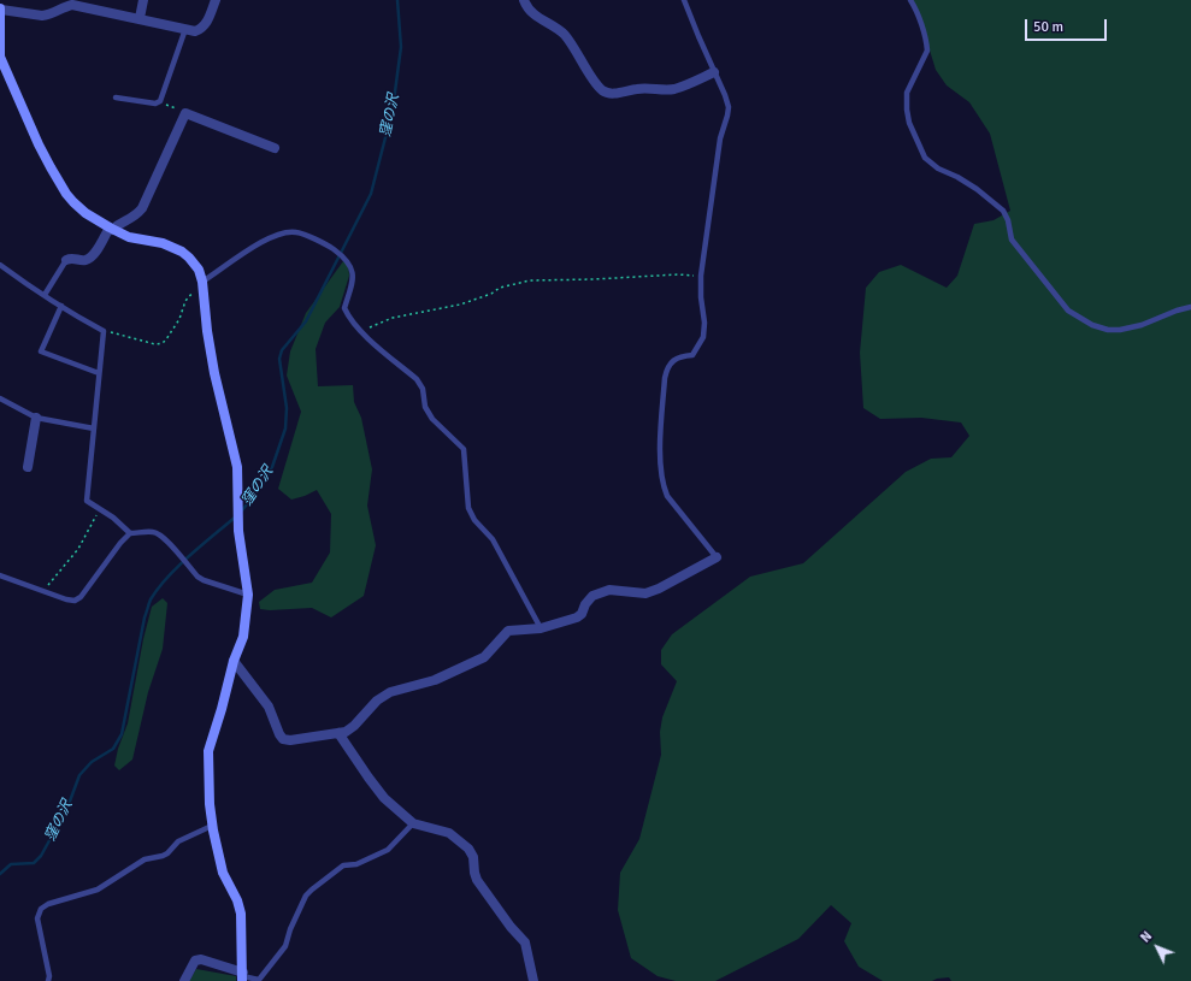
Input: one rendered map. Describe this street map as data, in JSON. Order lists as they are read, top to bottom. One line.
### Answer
{"water":["窪の沢"],"scale_bar":"50 m","north":"top left"}
